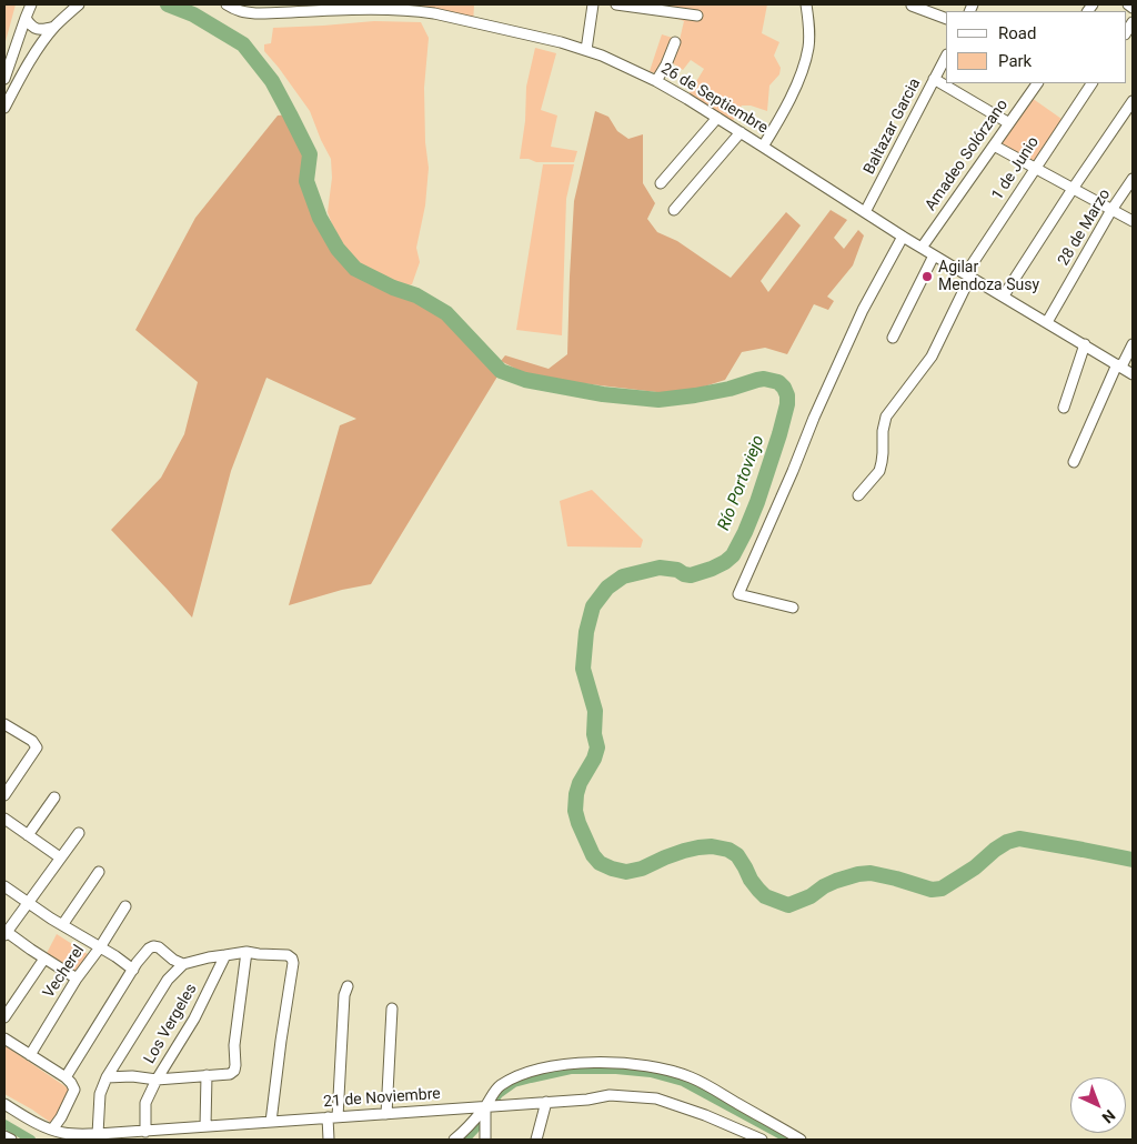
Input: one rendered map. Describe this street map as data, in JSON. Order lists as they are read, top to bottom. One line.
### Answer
{"streets":{"street":["26 de Septiembre","Baltazar Garcia","Amadeo Solórzano","1 de Junio","28 de Marzo","Vecherel","Los Vergeles","21 de Noviembre"]},"crossings":[["26 de Septiembre","Baltazar Garcia"],["26 de Septiembre","Amadeo Solórzano"],["26 de Septiembre","1 de Junio"],["26 de Septiembre","28 de Marzo"],["Los Vergeles","21 de Noviembre"]],"water":["Río Portoviejo"],"places":["Agilar Mendoza Susy"],"legend":["Road","Park"],"north":"bottom right"}
